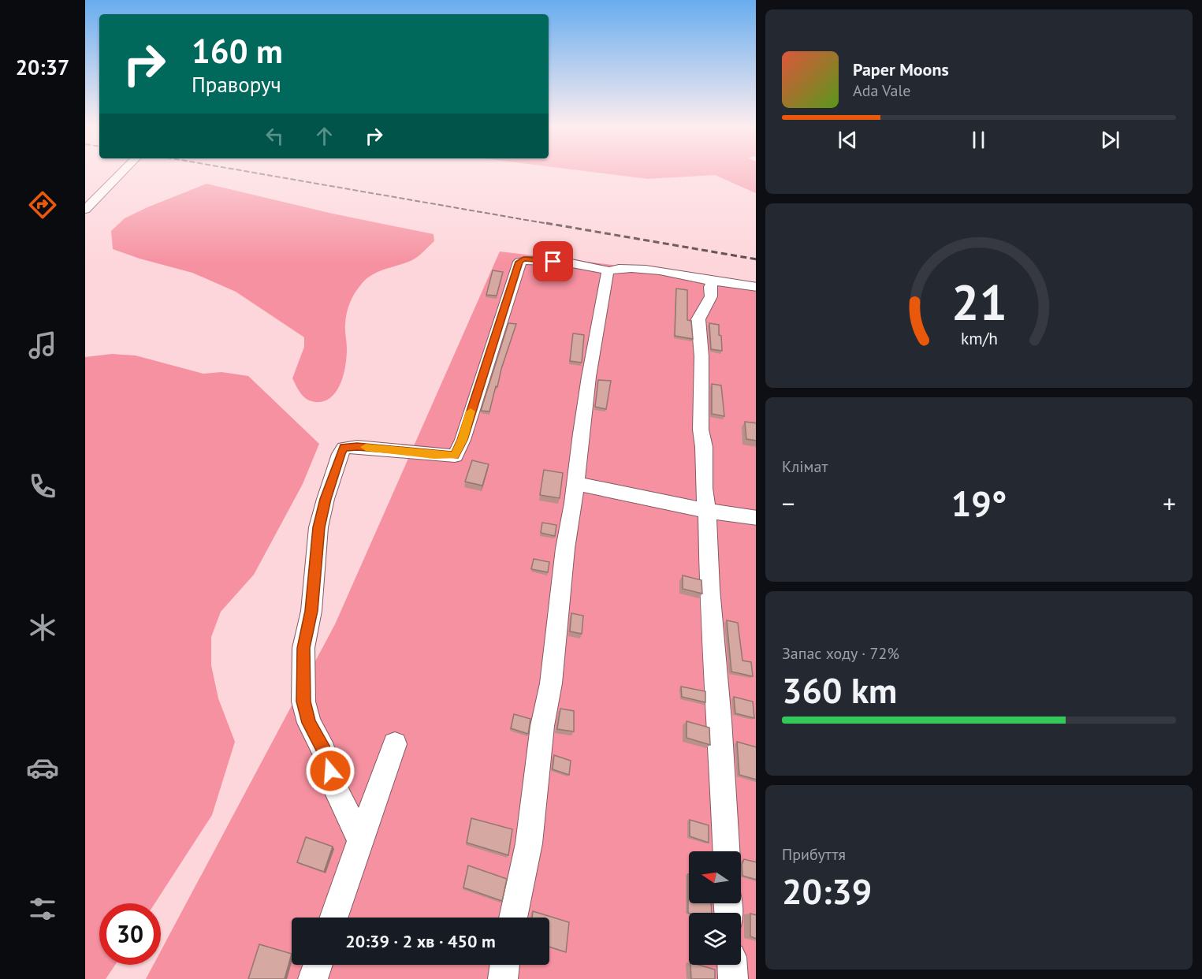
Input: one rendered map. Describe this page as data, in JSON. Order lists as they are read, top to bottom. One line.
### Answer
{"north":"left","page":{"tabs":"20:37","turn":["160 m","Праворуч"],"song":["Paper Moons","Ada Vale"],"tile":["Клімат",["Запас ходу · 72%","360 km"],["Прибуття","20:39"]],"heat":["−","19°","+"],"limit":"30","trip":"20:39 · 2 хв · 450 m","gauge":["21","km/h"]}}
